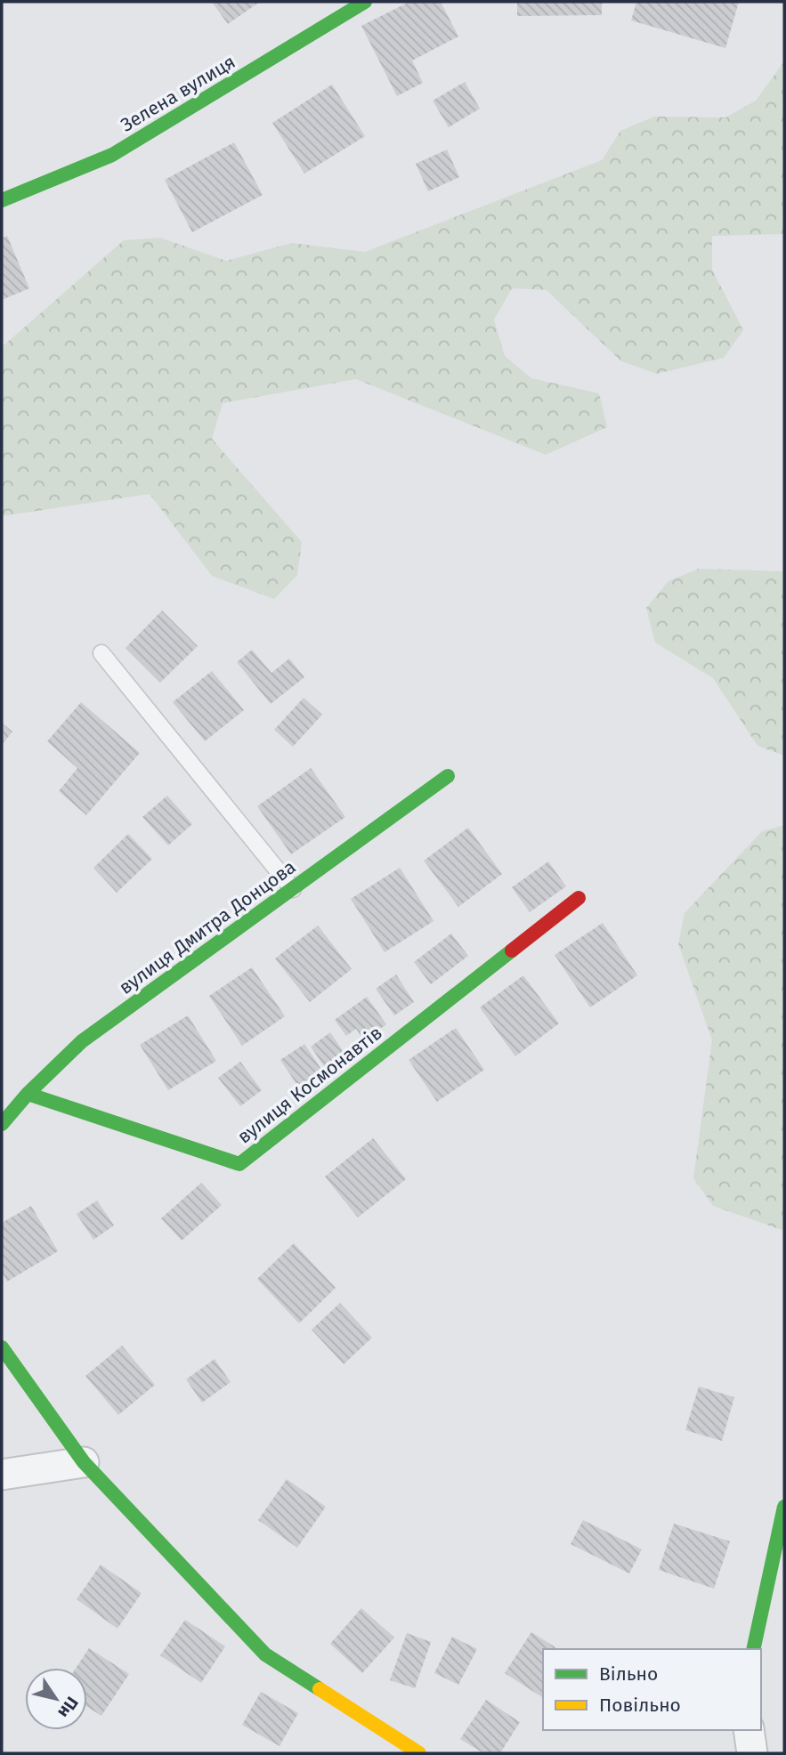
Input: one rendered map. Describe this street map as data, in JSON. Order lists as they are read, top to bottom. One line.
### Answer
{"streets":{"street":["Зелена вулиця","вулиця Дмитра Донцова","вулиця Космонавтів"]},"crossings":[["вулиця Дмитра Донцова","вулиця Космонавтів"]],"legend":["Вільно","Повільно"],"north":"bottom right"}
